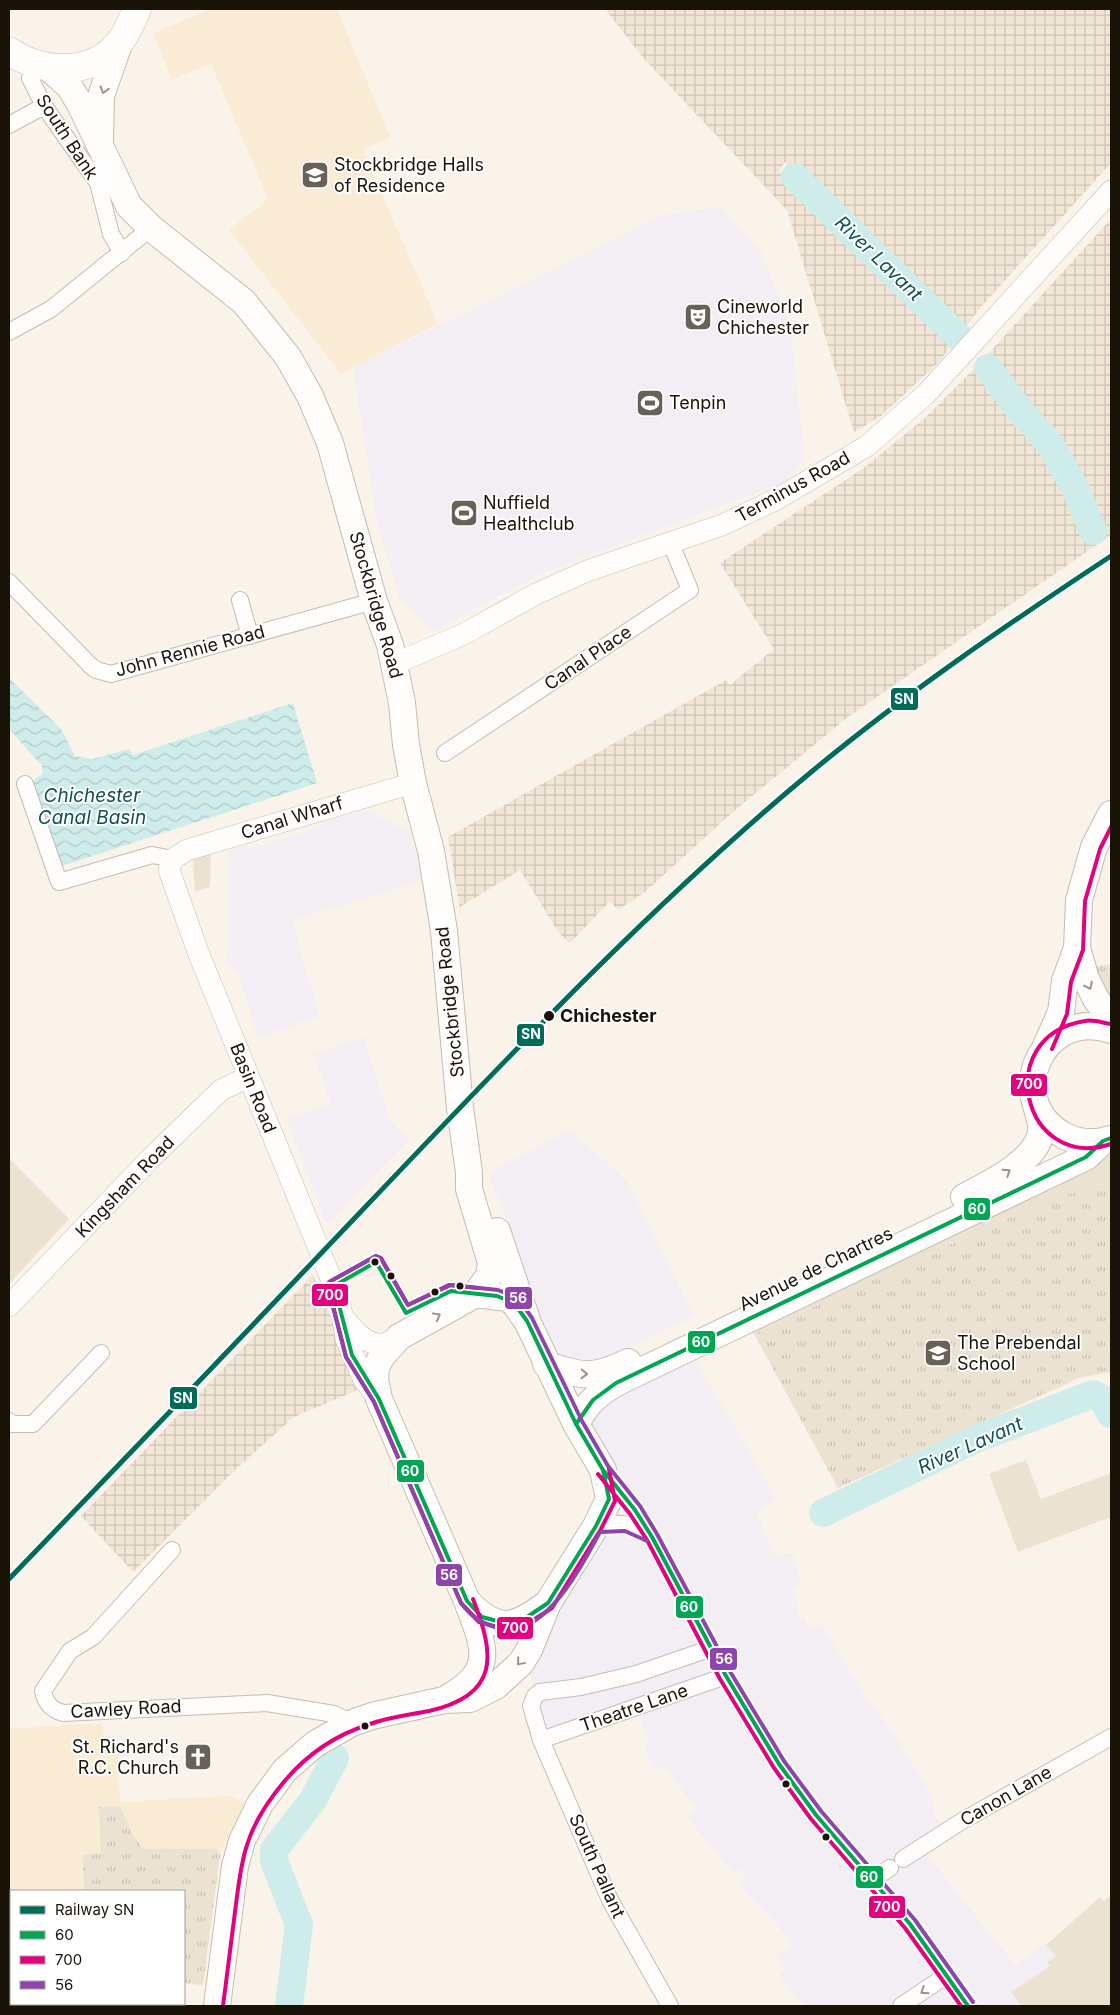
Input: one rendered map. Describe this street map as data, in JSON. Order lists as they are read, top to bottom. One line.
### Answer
{"streets":{"main road":["Stockbridge Road","Avenue de Chartres"],"street":["South Bank","Terminus Road","John Rennie Road","Canal Place","Canal Wharf","Basin Road","Kingsham Road","Theatre Lane","Cawley Road","Canon Lane","South Pallant"]},"crossings":[["South Bank","Stockbridge Road"],["Terminus Road","Stockbridge Road"],["Terminus Road","Canal Place"],["Stockbridge Road","John Rennie Road"],["Stockbridge Road","Canal Wharf"],["Canal Wharf","Basin Road"],["Basin Road","Kingsham Road"],["Theatre Lane","South Pallant"]],"water":["River Lavant","Chichester Canal Basin"],"places":{"school or university":["Stockbridge Halls of Residence","The Prebendal School"],"theatre":["Cineworld Chichester"],"sports":["Tenpin","Nuffield Healthclub"],"other":["Chichester"],"church":["St. Richard's R.C. Church"]},"lines":["rail line SN","transit line 700","transit line 60","transit line 56"],"legend":["Railway SN","60","700","56"]}
